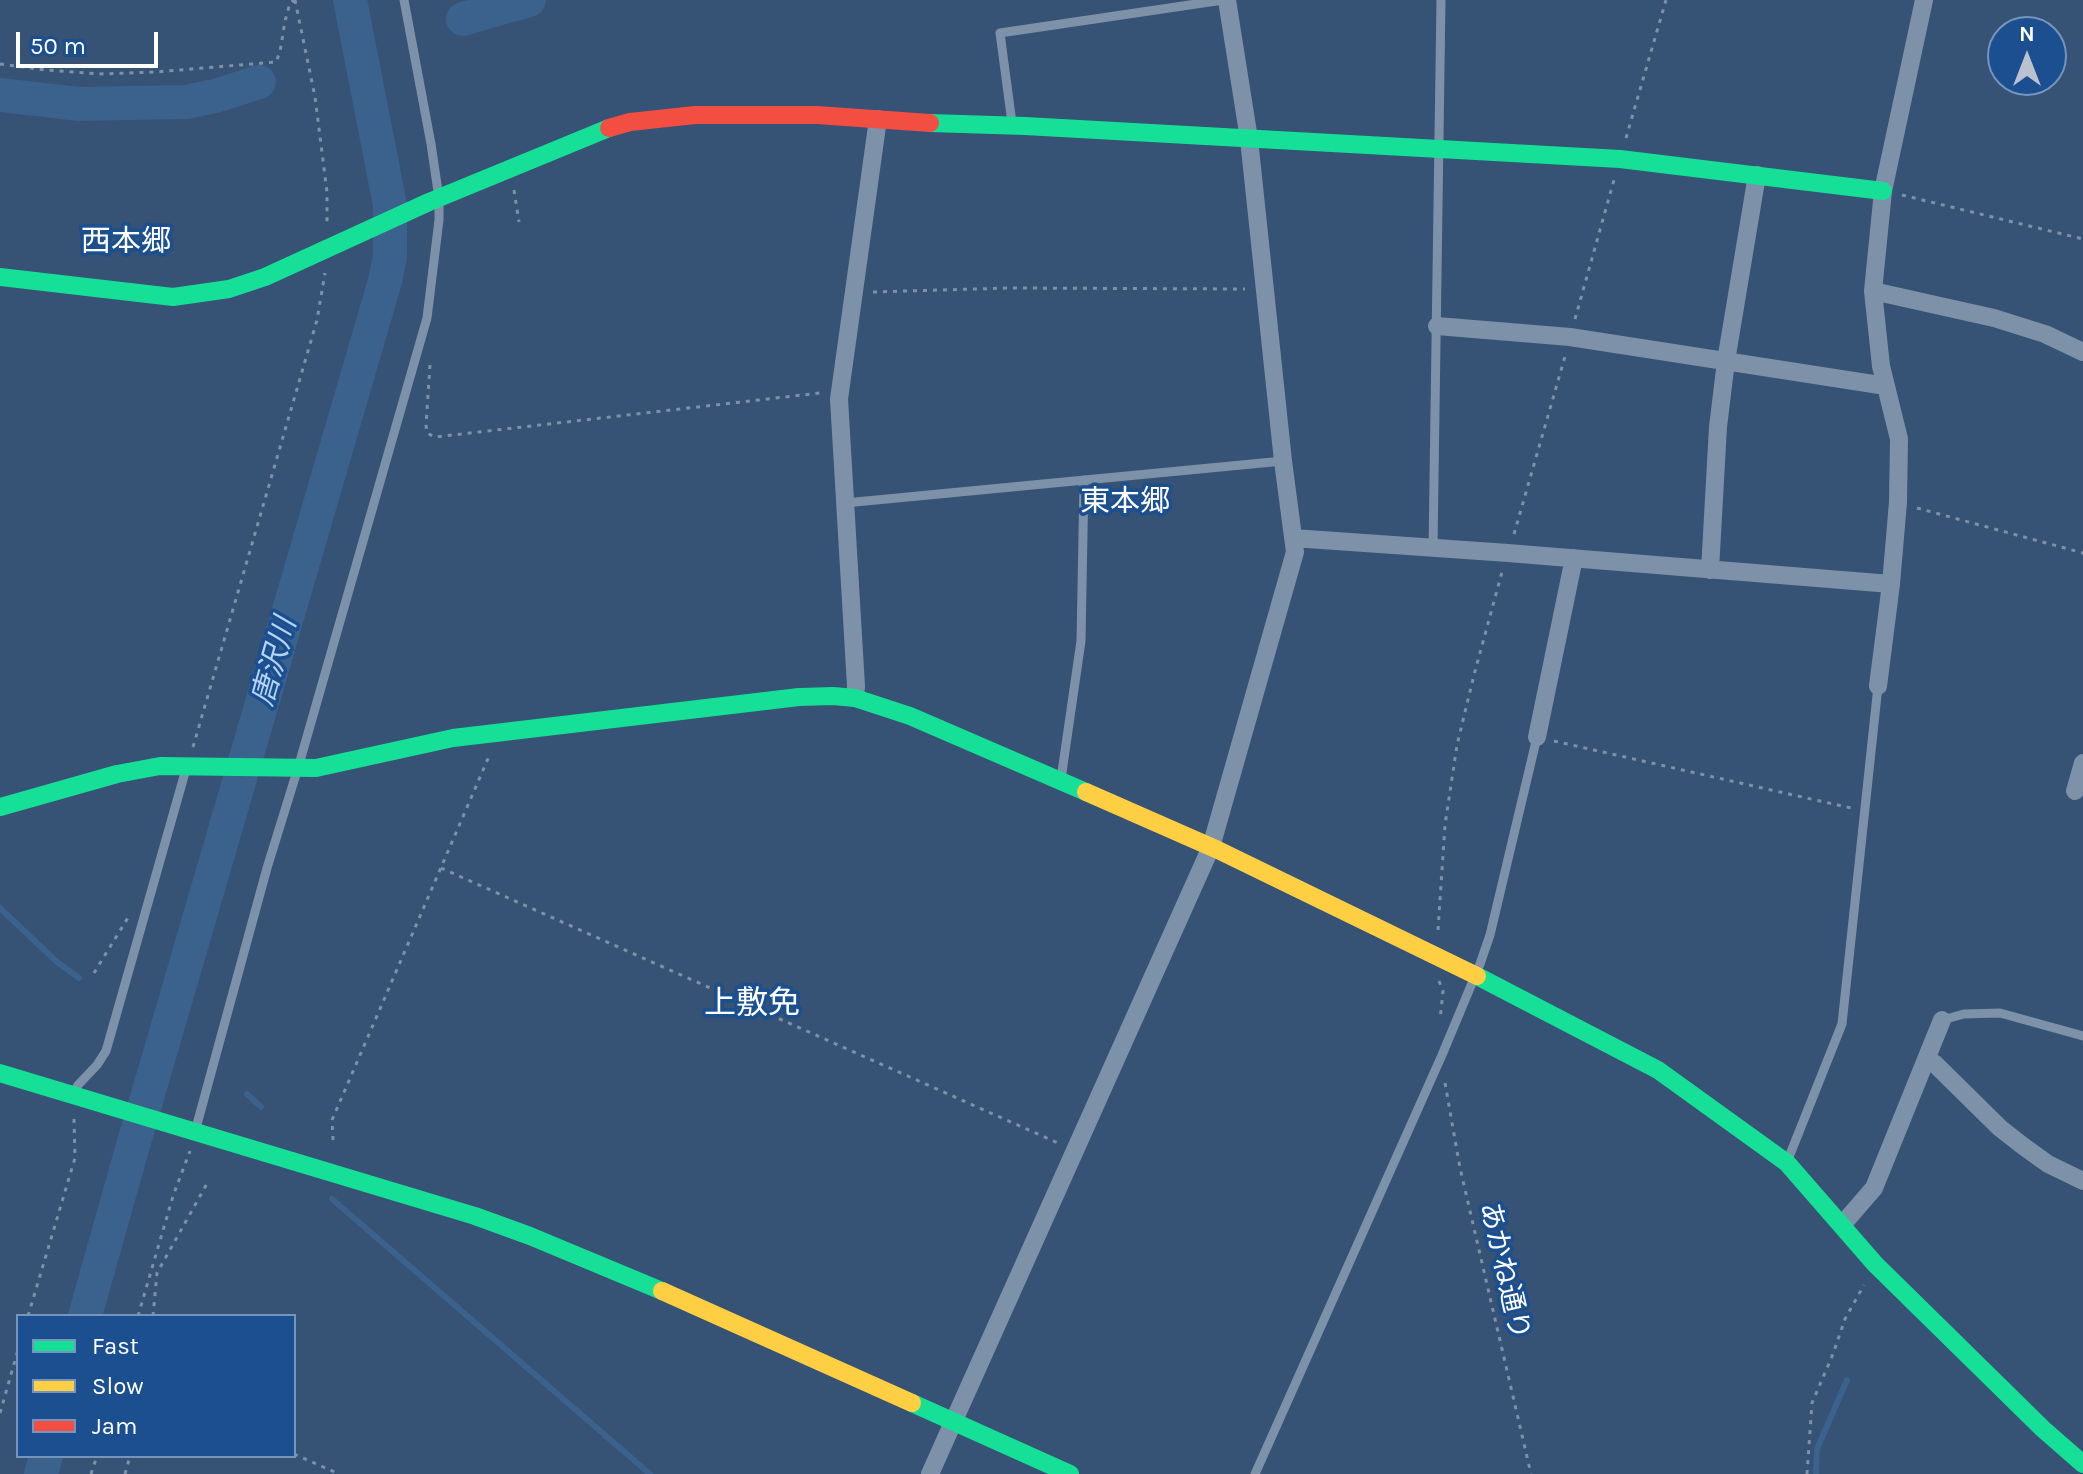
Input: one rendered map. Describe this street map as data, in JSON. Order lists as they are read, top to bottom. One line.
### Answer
{"streets":{"path":["あかね通り"]},"districts":["西本郷","東本郷","上敷免"],"water":["唐沢川"],"legend":["Fast","Slow","Jam"],"scale_bar":"50 m","north":"top"}
